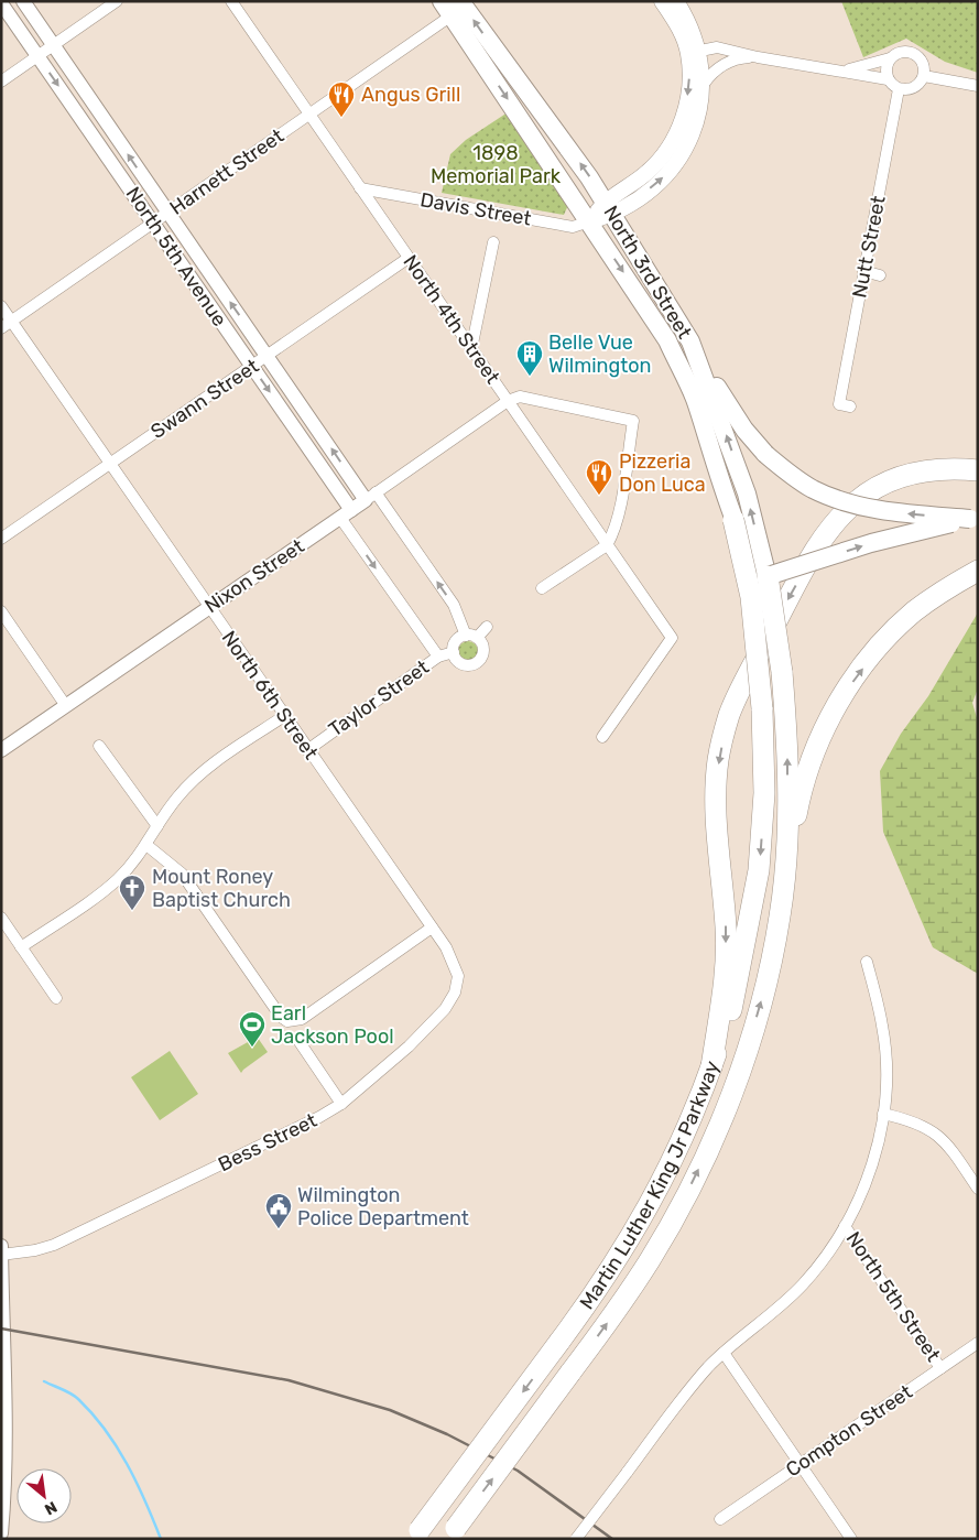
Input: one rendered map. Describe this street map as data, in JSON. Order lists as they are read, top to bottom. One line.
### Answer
{"streets":{"highway":["Martin Luther King Jr Parkway"],"main road":["North 3rd Street"],"street":["Harnett Street","Davis Street","Nutt Street","North 5th Avenue","North 4th Street","Swann Street","Nixon Street","North 6th Street","Taylor Street","Bess Street","North 5th Street","Compton Street"]},"crossings":[["Harnett Street","North 5th Avenue"],["Harnett Street","North 3rd Street"],["Harnett Street","North 4th Street"],["Harnett Street","North 6th Street"],["Davis Street","North 3rd Street"],["Davis Street","North 4th Street"],["North 5th Avenue","Swann Street"],["North 5th Avenue","Nixon Street"],["North 3rd Street","Martin Luther King Jr Parkway"],["North 4th Street","Swann Street"],["North 4th Street","Nixon Street"],["Swann Street","North 6th Street"],["Nixon Street","North 6th Street"],["North 6th Street","Taylor Street"],["North 6th Street","Bess Street"],["North 5th Street","Compton Street"]],"parks":["1898 Memorial Park"],"places":{"restaurant":["Angus Grill","Pizzeria Don Luca"],"building":["Belle Vue Wilmington"],"church":["Mount Roney Baptist Church"],"sports":["Earl Jackson Pool"],"public building":["Wilmington Police Department"]},"north":"bottom right"}
